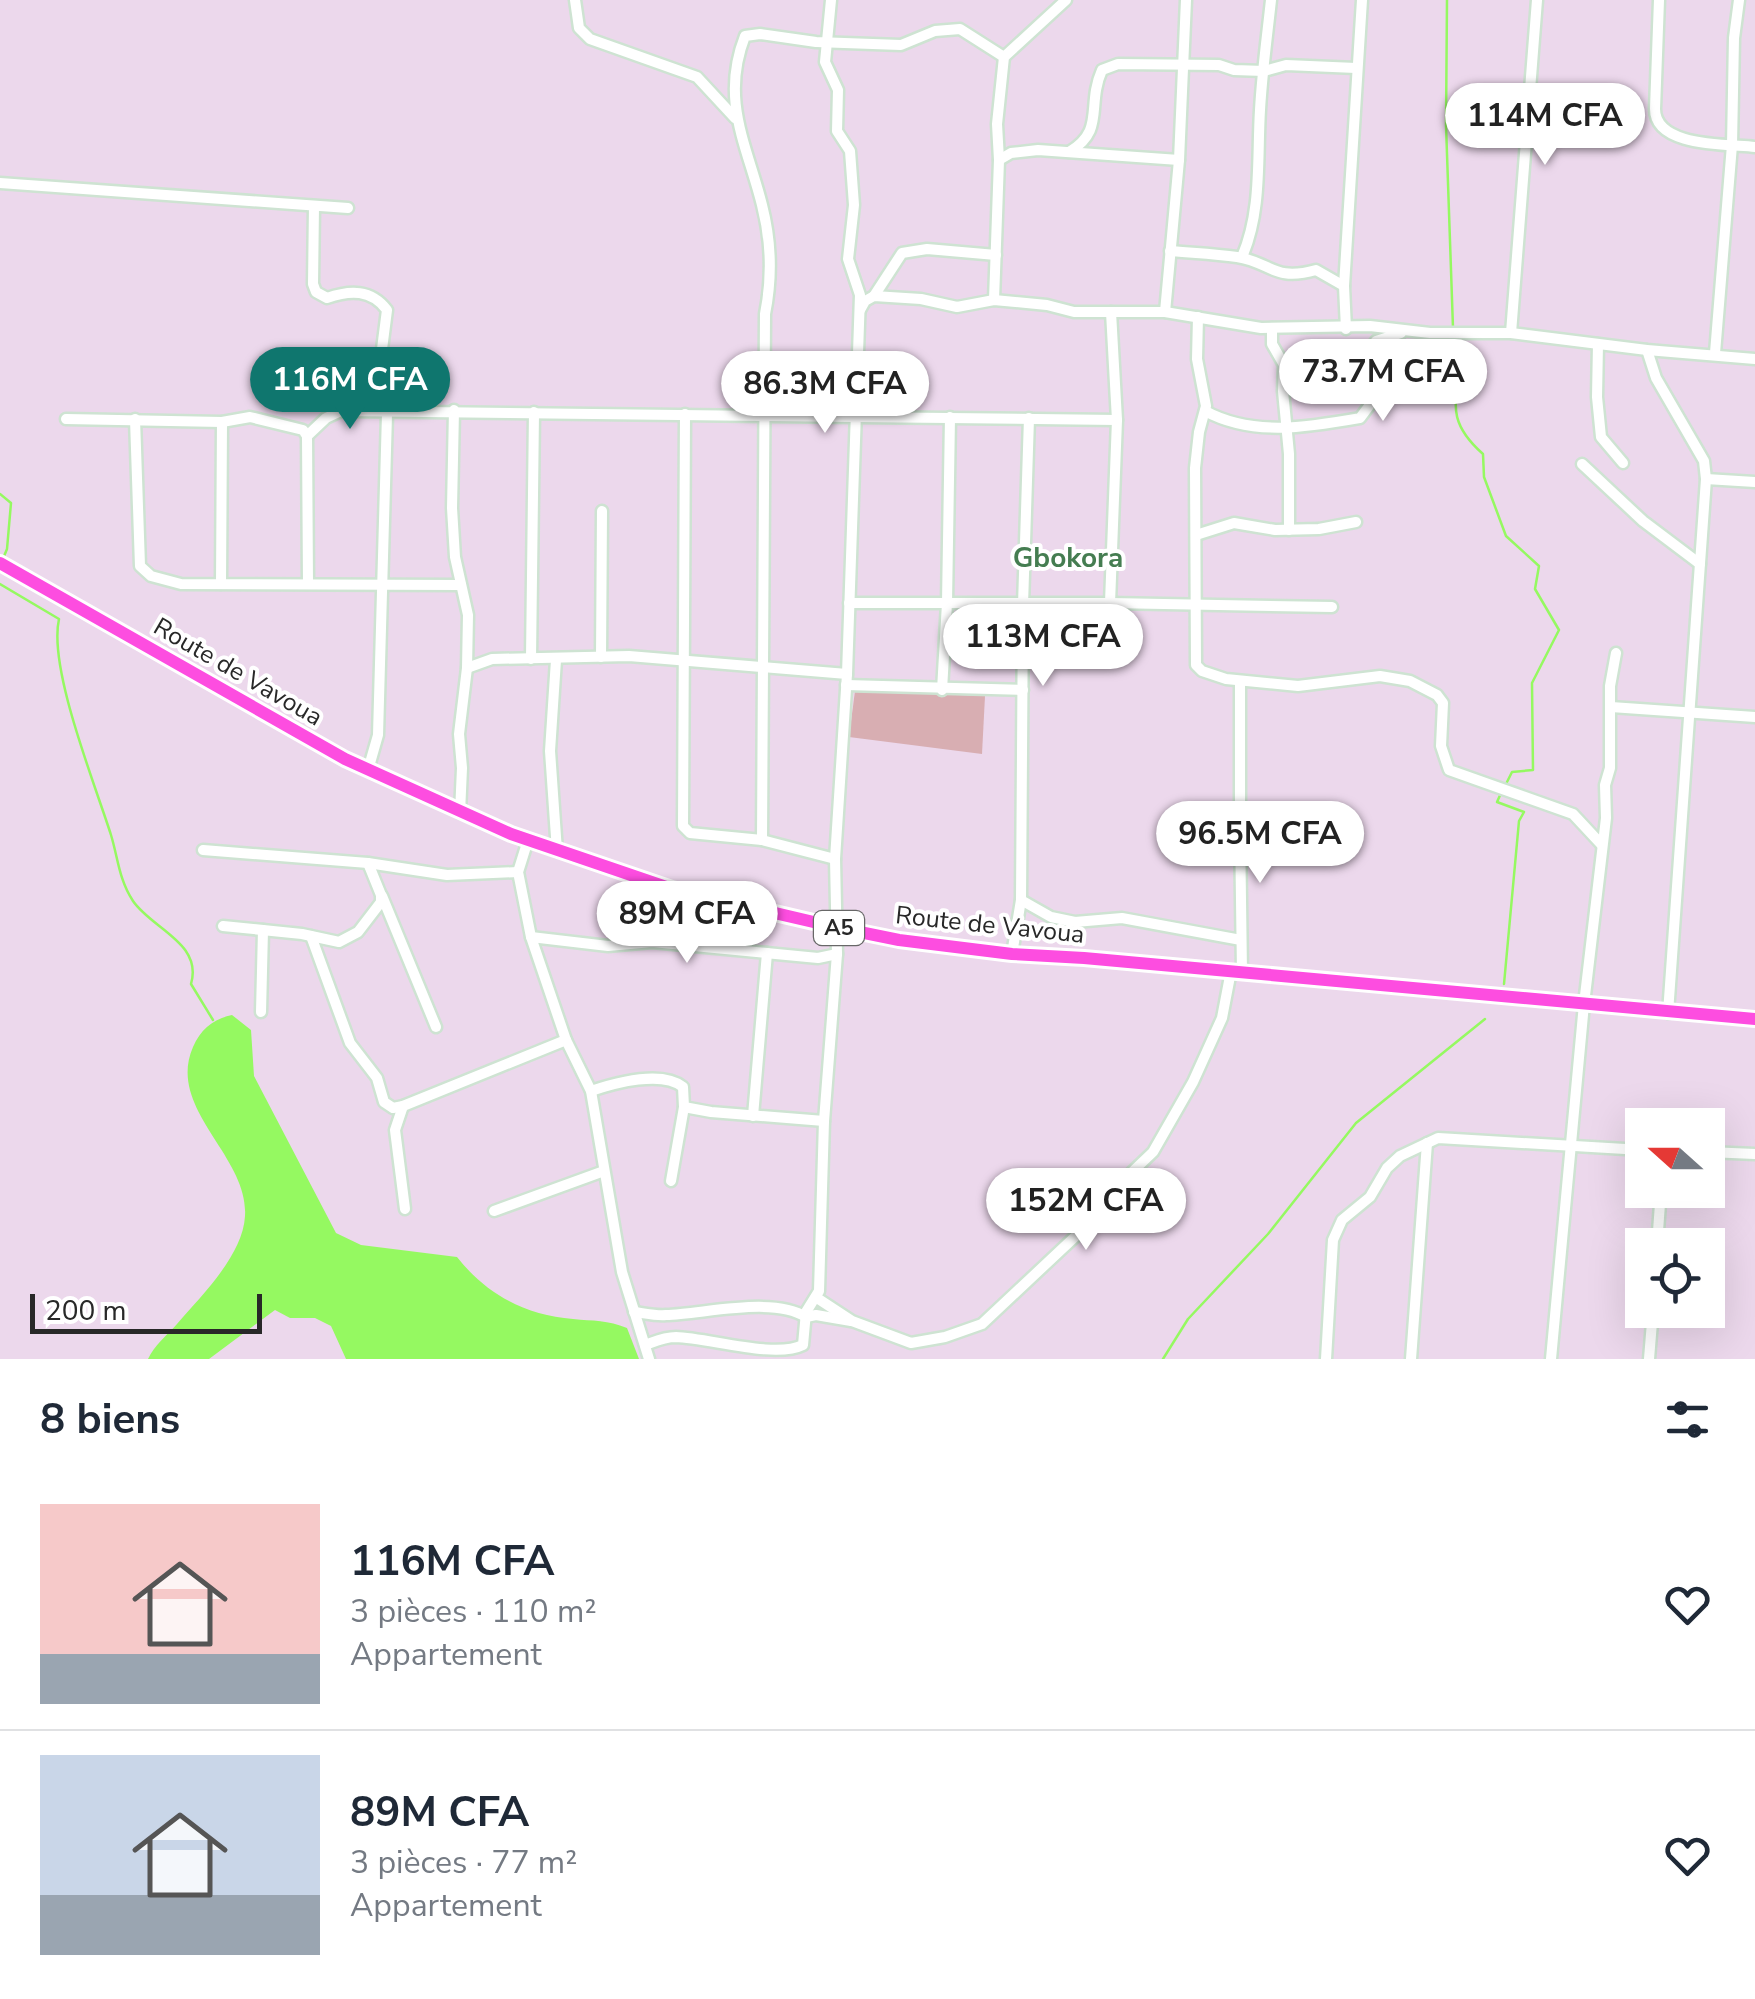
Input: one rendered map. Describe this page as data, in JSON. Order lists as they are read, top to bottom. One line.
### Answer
{"streets":{"main road":["Route de Vavoua","A5"]},"districts":["Gbokora"],"scale_bar":"200 m","north":"left","page":{"price":["114M CFA","73.7M CFA","116M CFA","86.3M CFA","113M CFA","96.5M CFA","89M CFA","152M CFA"],"scale":"200 m","heading":"8 biens","list":[{"name":"116M CFA","note":"3 pièces · 110 m² · Appartement"},{"name":"89M CFA","note":"3 pièces · 77 m² · Appartement"}]}}
